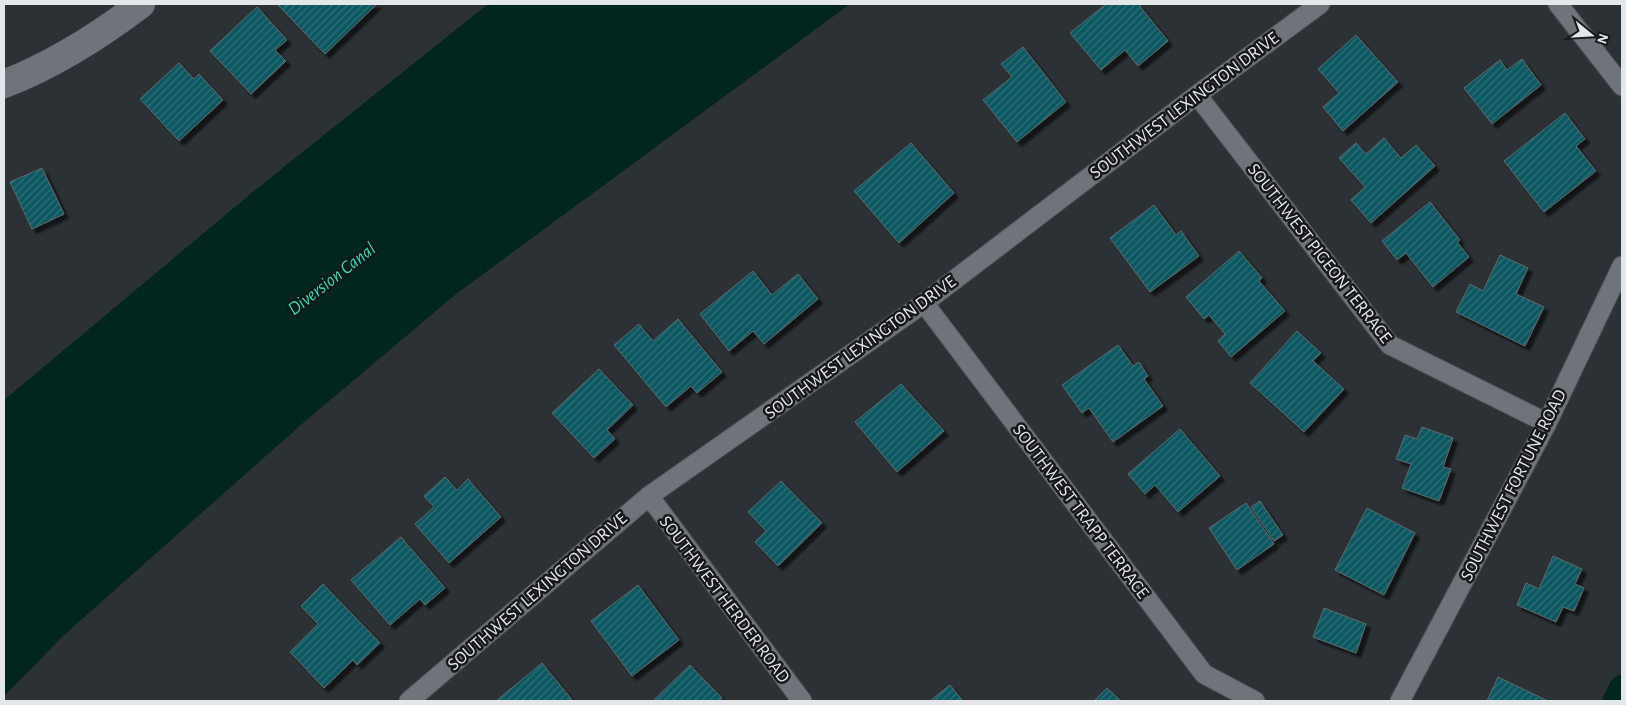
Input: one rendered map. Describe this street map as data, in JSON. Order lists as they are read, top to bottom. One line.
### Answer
{"streets":{"street":["SOUTHWEST LEXINGTON DRIVE","SOUTHWEST PIGEON TERRACE","SOUTHWEST FORTUNE ROAD","SOUTHWEST TRAPP TERRACE","SOUTHWEST HERDER ROAD"]},"crossings":[["SOUTHWEST LEXINGTON DRIVE","SOUTHWEST PIGEON TERRACE"],["SOUTHWEST LEXINGTON DRIVE","SOUTHWEST TRAPP TERRACE"],["SOUTHWEST LEXINGTON DRIVE","SOUTHWEST HERDER ROAD"],["SOUTHWEST PIGEON TERRACE","SOUTHWEST FORTUNE ROAD"]],"water":["Diversion Canal"],"north":"right"}
